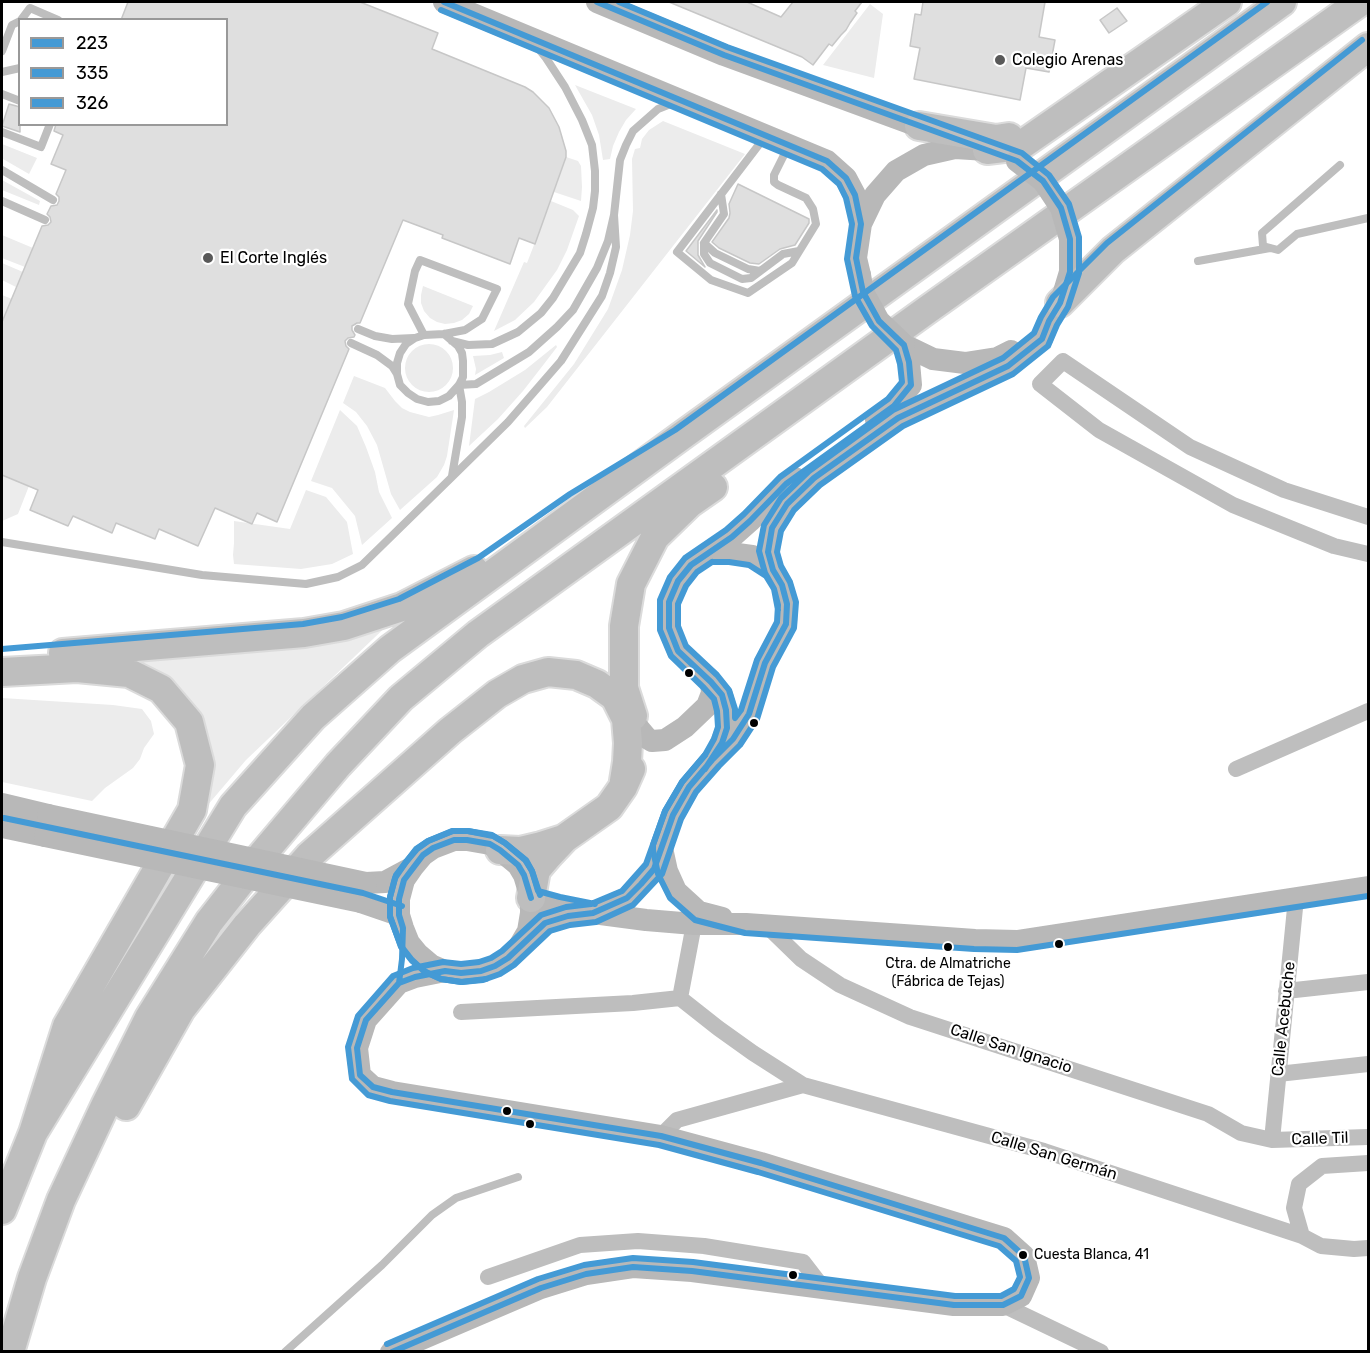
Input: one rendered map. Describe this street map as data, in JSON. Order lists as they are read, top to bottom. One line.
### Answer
{"streets":{"street":["Calle Acebuche","Calle San Ignacio","Calle Til","Calle San Germán"]},"crossings":[["Calle Acebuche","Calle San Ignacio"],["Calle Acebuche","Calle Til"],["Calle San Ignacio","Calle Til"]],"places":["Colegio Arenas","El Corte Inglés","Ctra. de Almatriche (Fábrica de Tejas)","Cuesta Blanca, 41"],"lines":["transit line 223","transit line 335","transit line 326"],"legend":["223","335","326"]}
